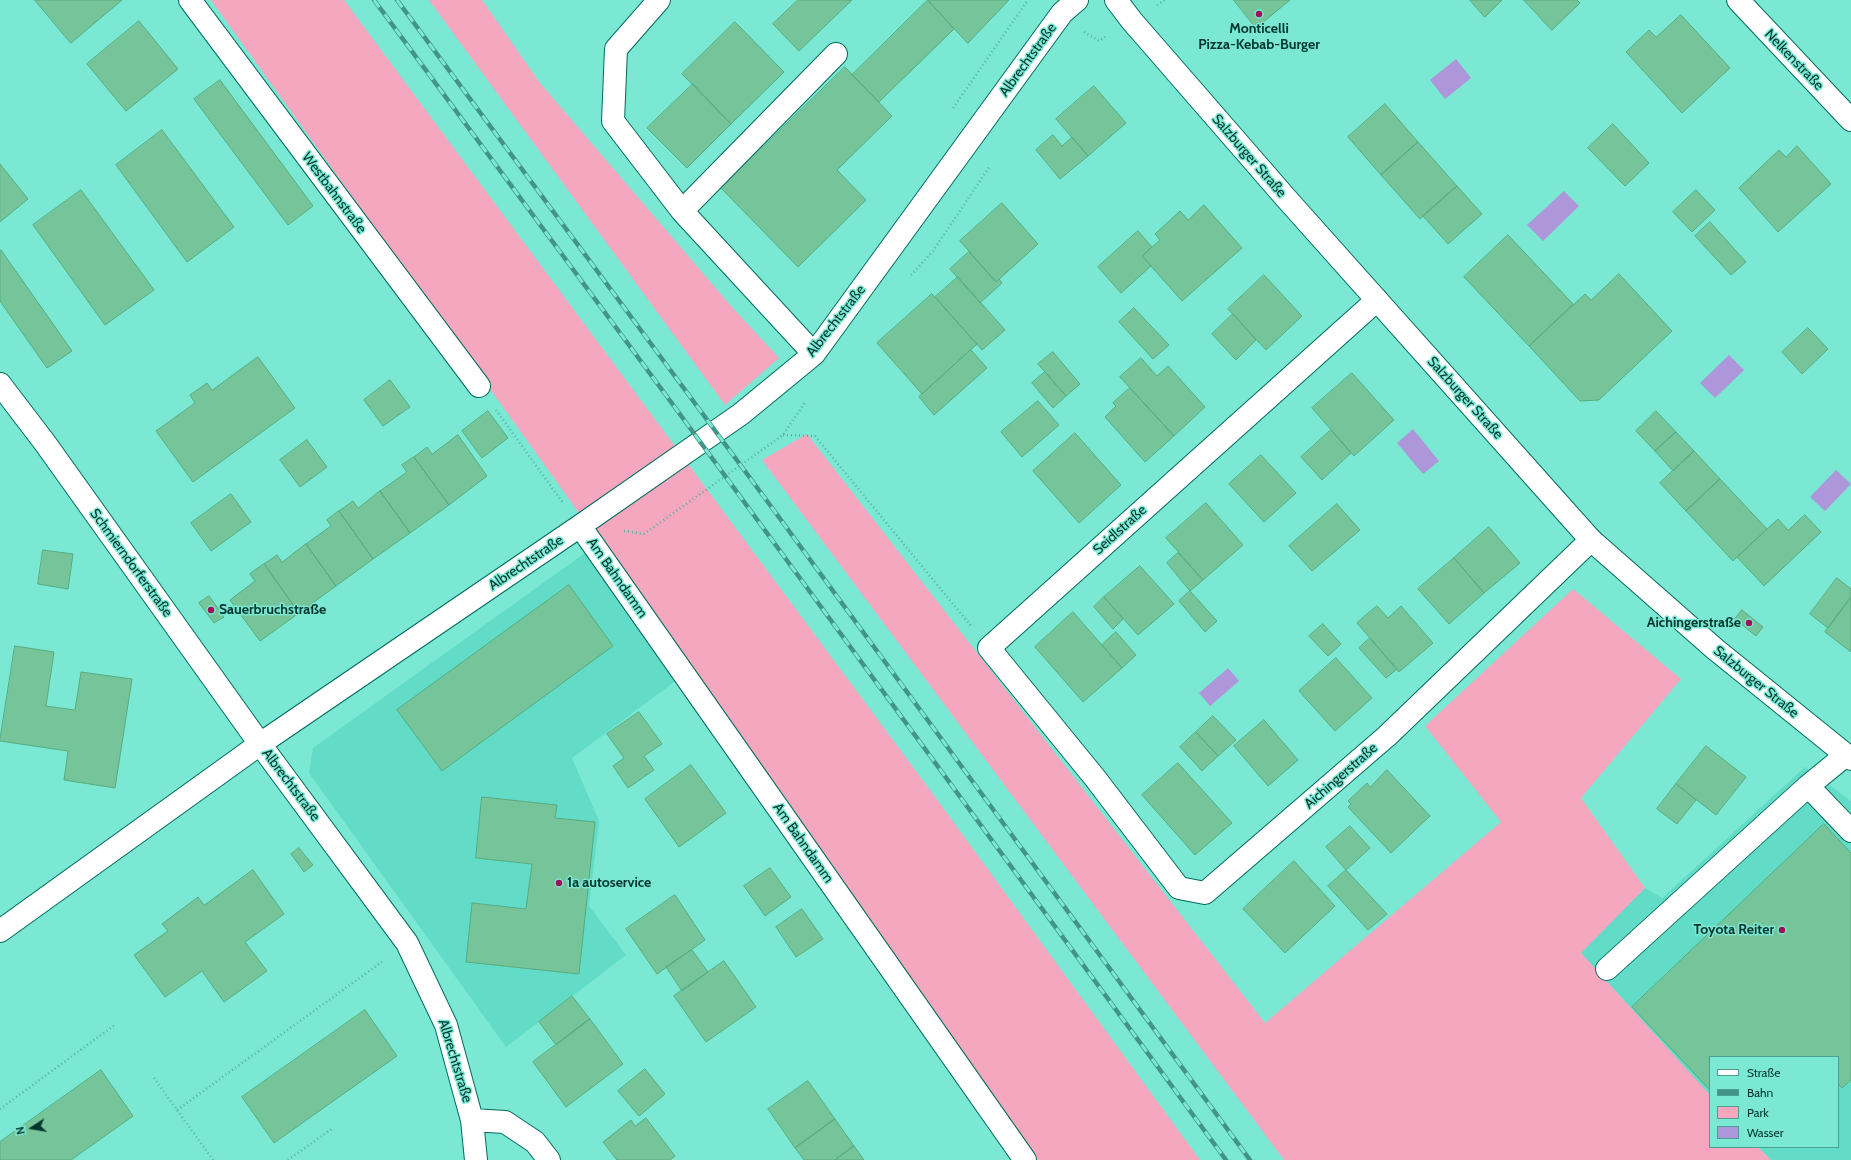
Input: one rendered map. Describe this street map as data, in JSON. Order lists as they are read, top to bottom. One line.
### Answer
{"streets":{"street":["Albrechtstraße","Nelkenstraße","Salzburger Straße","Westbahnstraße","Seidlstraße","Schmierndorferstraße","Am Bahndamm","Aichingerstraße"]},"crossings":[["Albrechtstraße","Schmierndorferstraße"],["Albrechtstraße","Am Bahndamm"],["Salzburger Straße","Seidlstraße"],["Salzburger Straße","Aichingerstraße"],["Seidlstraße","Aichingerstraße"]],"places":["Monticelli Pizza-Kebab-Burger","Sauerbruchstraße","Aichingerstraße","1a autoservice","Toyota Reiter"],"legend":["Straße","Bahn","Park","Wasser"],"north":"left"}
